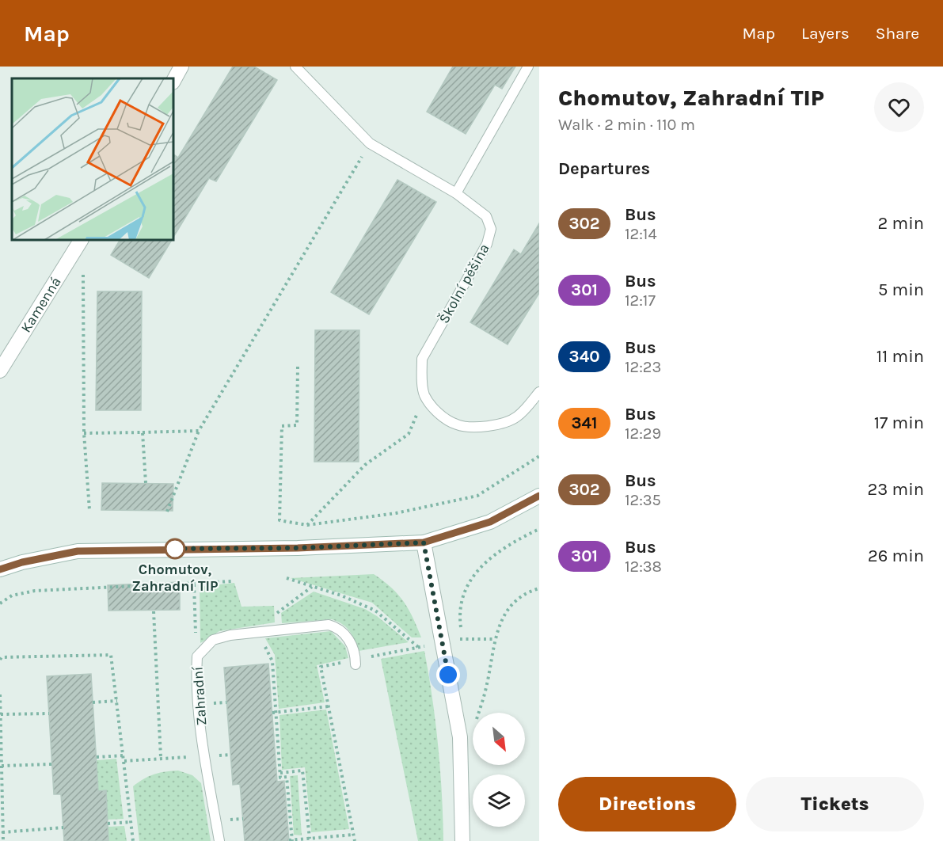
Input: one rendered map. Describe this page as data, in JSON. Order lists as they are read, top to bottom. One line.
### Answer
{"streets":{"street":["Kamenná"],"lane":["Školní pěšina","Zahradní"]},"places":["Chomutov, Zahradní TIP"],"lines":["bus line 302"],"north":"bottom right","page":{"header":"Map","nav":["Map","Layers","Share"],"heading":[["Chomutov, Zahradní TIP","Walk · 2 min · 110 m"],"Departures"],"list":[{"mark":"302","name":"Bus","note":"12:14","value":"2 min"},{"mark":"301","name":"Bus","note":"12:17","value":"5 min"},{"mark":"340","name":"Bus","note":"12:23","value":"11 min"},{"mark":"341","name":"Bus","note":"12:29","value":"17 min"},{"mark":"302","name":"Bus","note":"12:35","value":"23 min"},{"mark":"301","name":"Bus","note":"12:38","value":"26 min"}],"buttons":["Directions","Tickets"]}}
